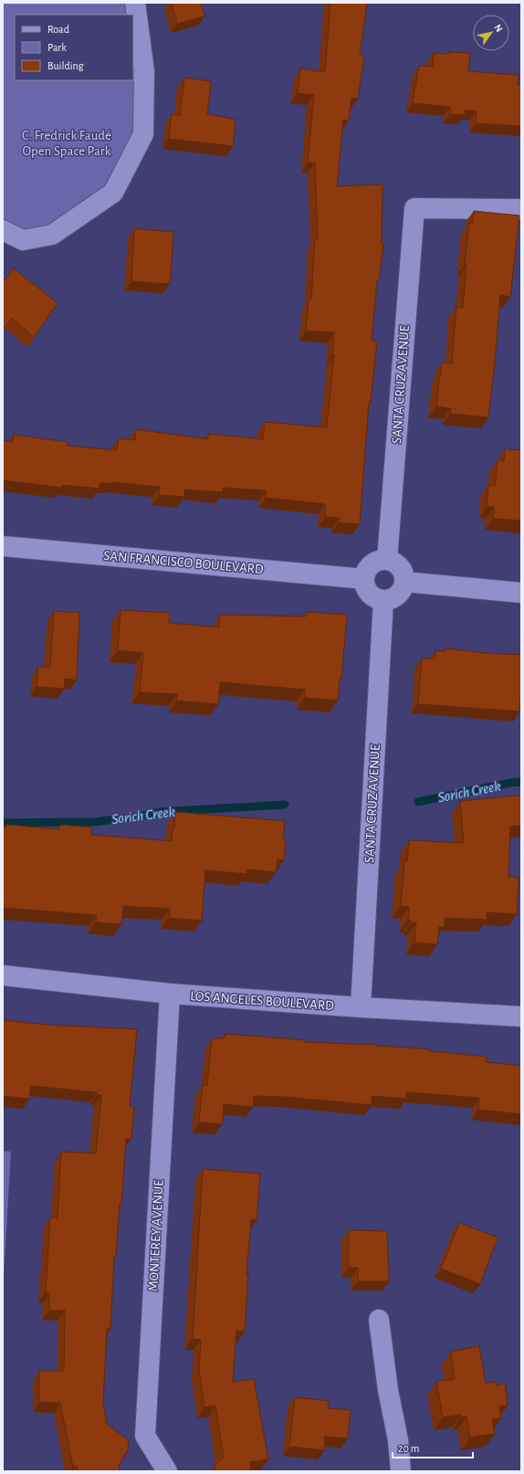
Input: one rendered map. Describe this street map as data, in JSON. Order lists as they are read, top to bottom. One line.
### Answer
{"streets":{"street":["SANTA CRUZ AVENUE","SAN FRANCISCO BOULEVARD","LOS ANGELES BOULEVARD","MONTEREY AVENUE"]},"crossings":[["SANTA CRUZ AVENUE","SAN FRANCISCO BOULEVARD"],["SANTA CRUZ AVENUE","LOS ANGELES BOULEVARD"],["LOS ANGELES BOULEVARD","MONTEREY AVENUE"]],"water":["Sorich Creek"],"parks":["C. Fredrick Faudé Open Space Park"],"legend":["Road","Park","Building"],"scale_bar":"20 m","north":"top right"}
